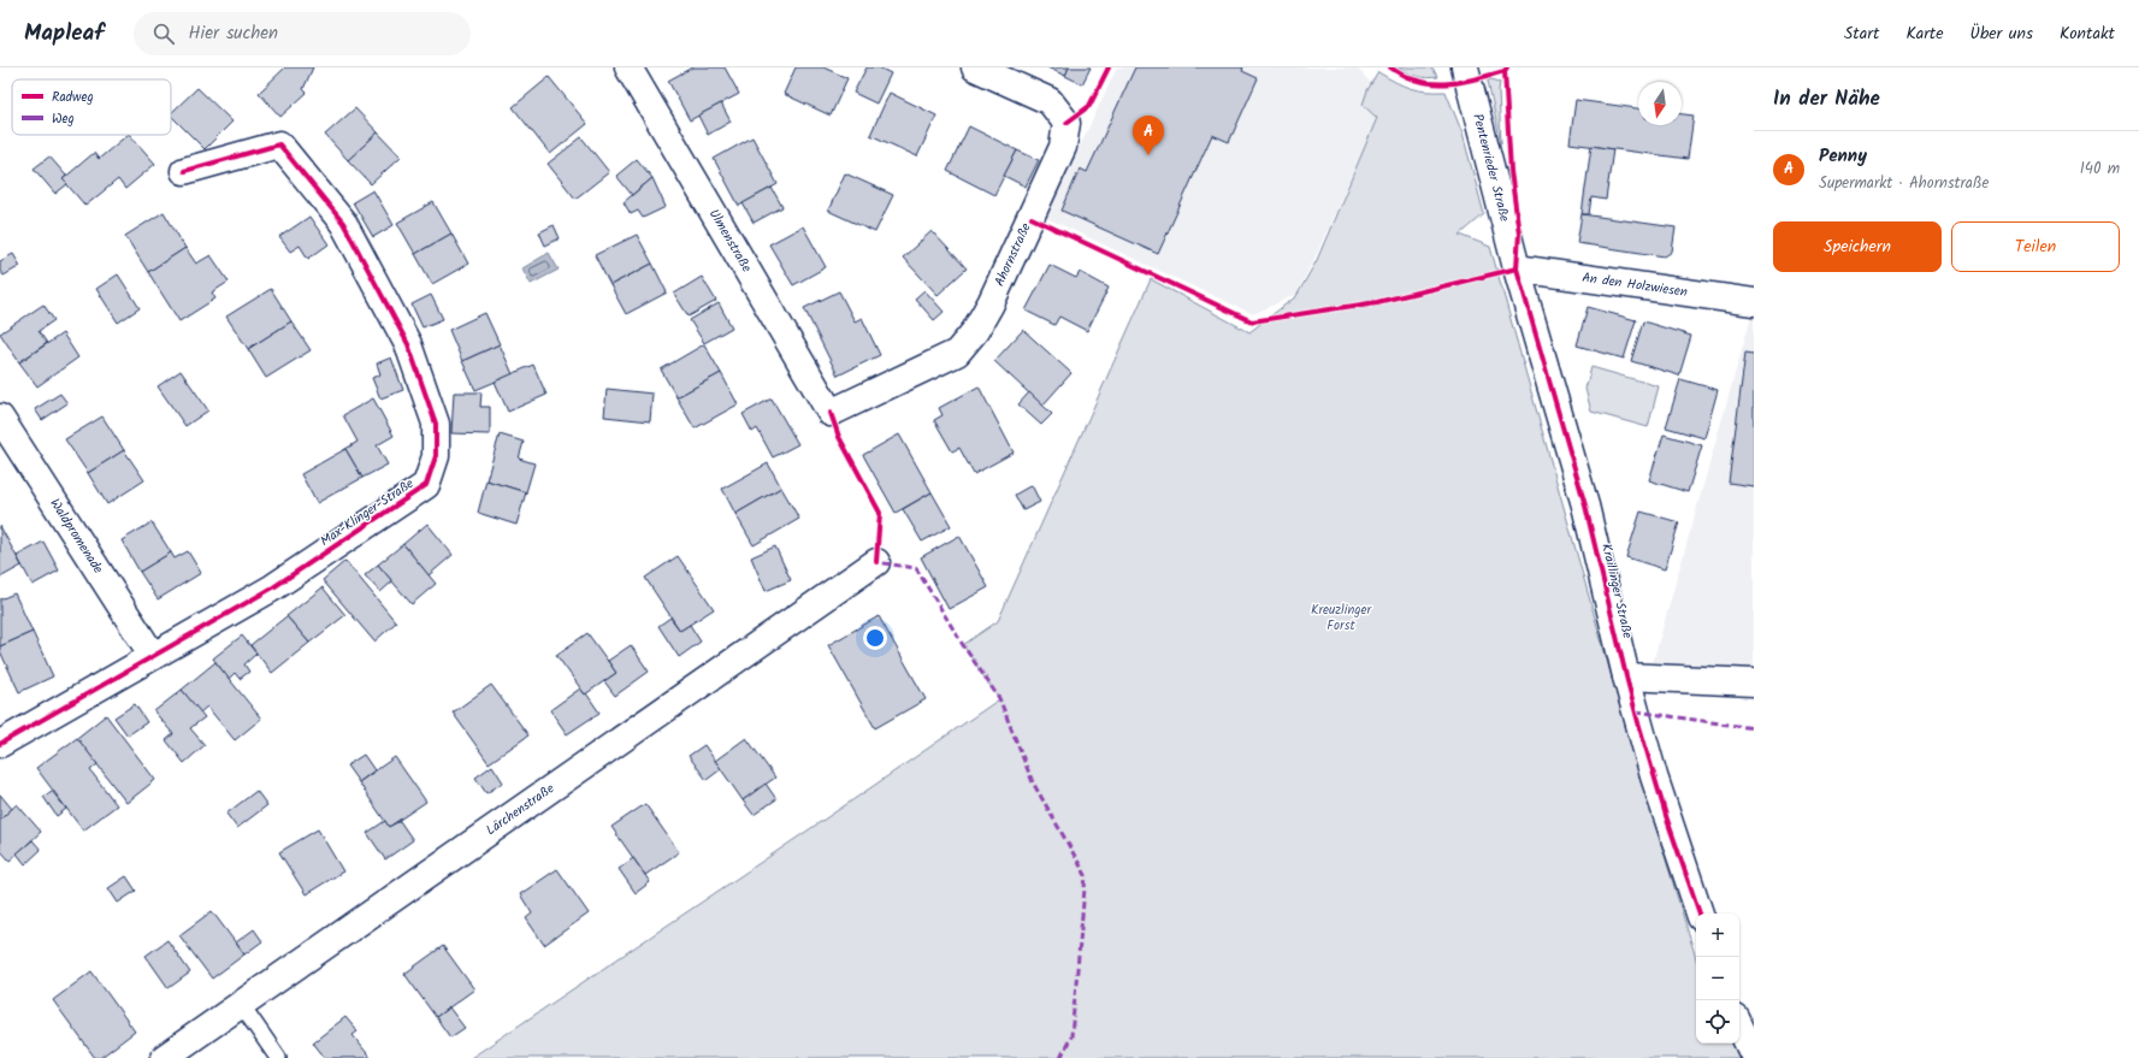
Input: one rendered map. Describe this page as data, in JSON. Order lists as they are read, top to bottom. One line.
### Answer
{"streets":{"street":["Pentenrieder Straße","Ulmenstraße","Ahornstraße","An den Holzwiesen","Max-Klinger-Straße","Waldpromenade","Kraillinger Straße","Lärchenstraße"]},"crossings":[["Pentenrieder Straße","An den Holzwiesen"],["Pentenrieder Straße","Kraillinger Straße"],["Ulmenstraße","Ahornstraße"],["An den Holzwiesen","Kraillinger Straße"],["Max-Klinger-Straße","Waldpromenade"]],"parks":["Kreuzlinger Forst"],"legend":["Radweg","Weg"],"north":"bottom","page":{"header":"Mapleaf","search":"Hier suchen","nav":["Start","Karte","Über uns","Kontakt"],"heading":"In der Nähe","pins":"A","list":[{"mark":"A","name":"Penny","note":"Supermarkt · Ahornstraße","value":"140 m"}],"buttons":["Speichern","Teilen"],"map_buttons":["+","−"]}}
